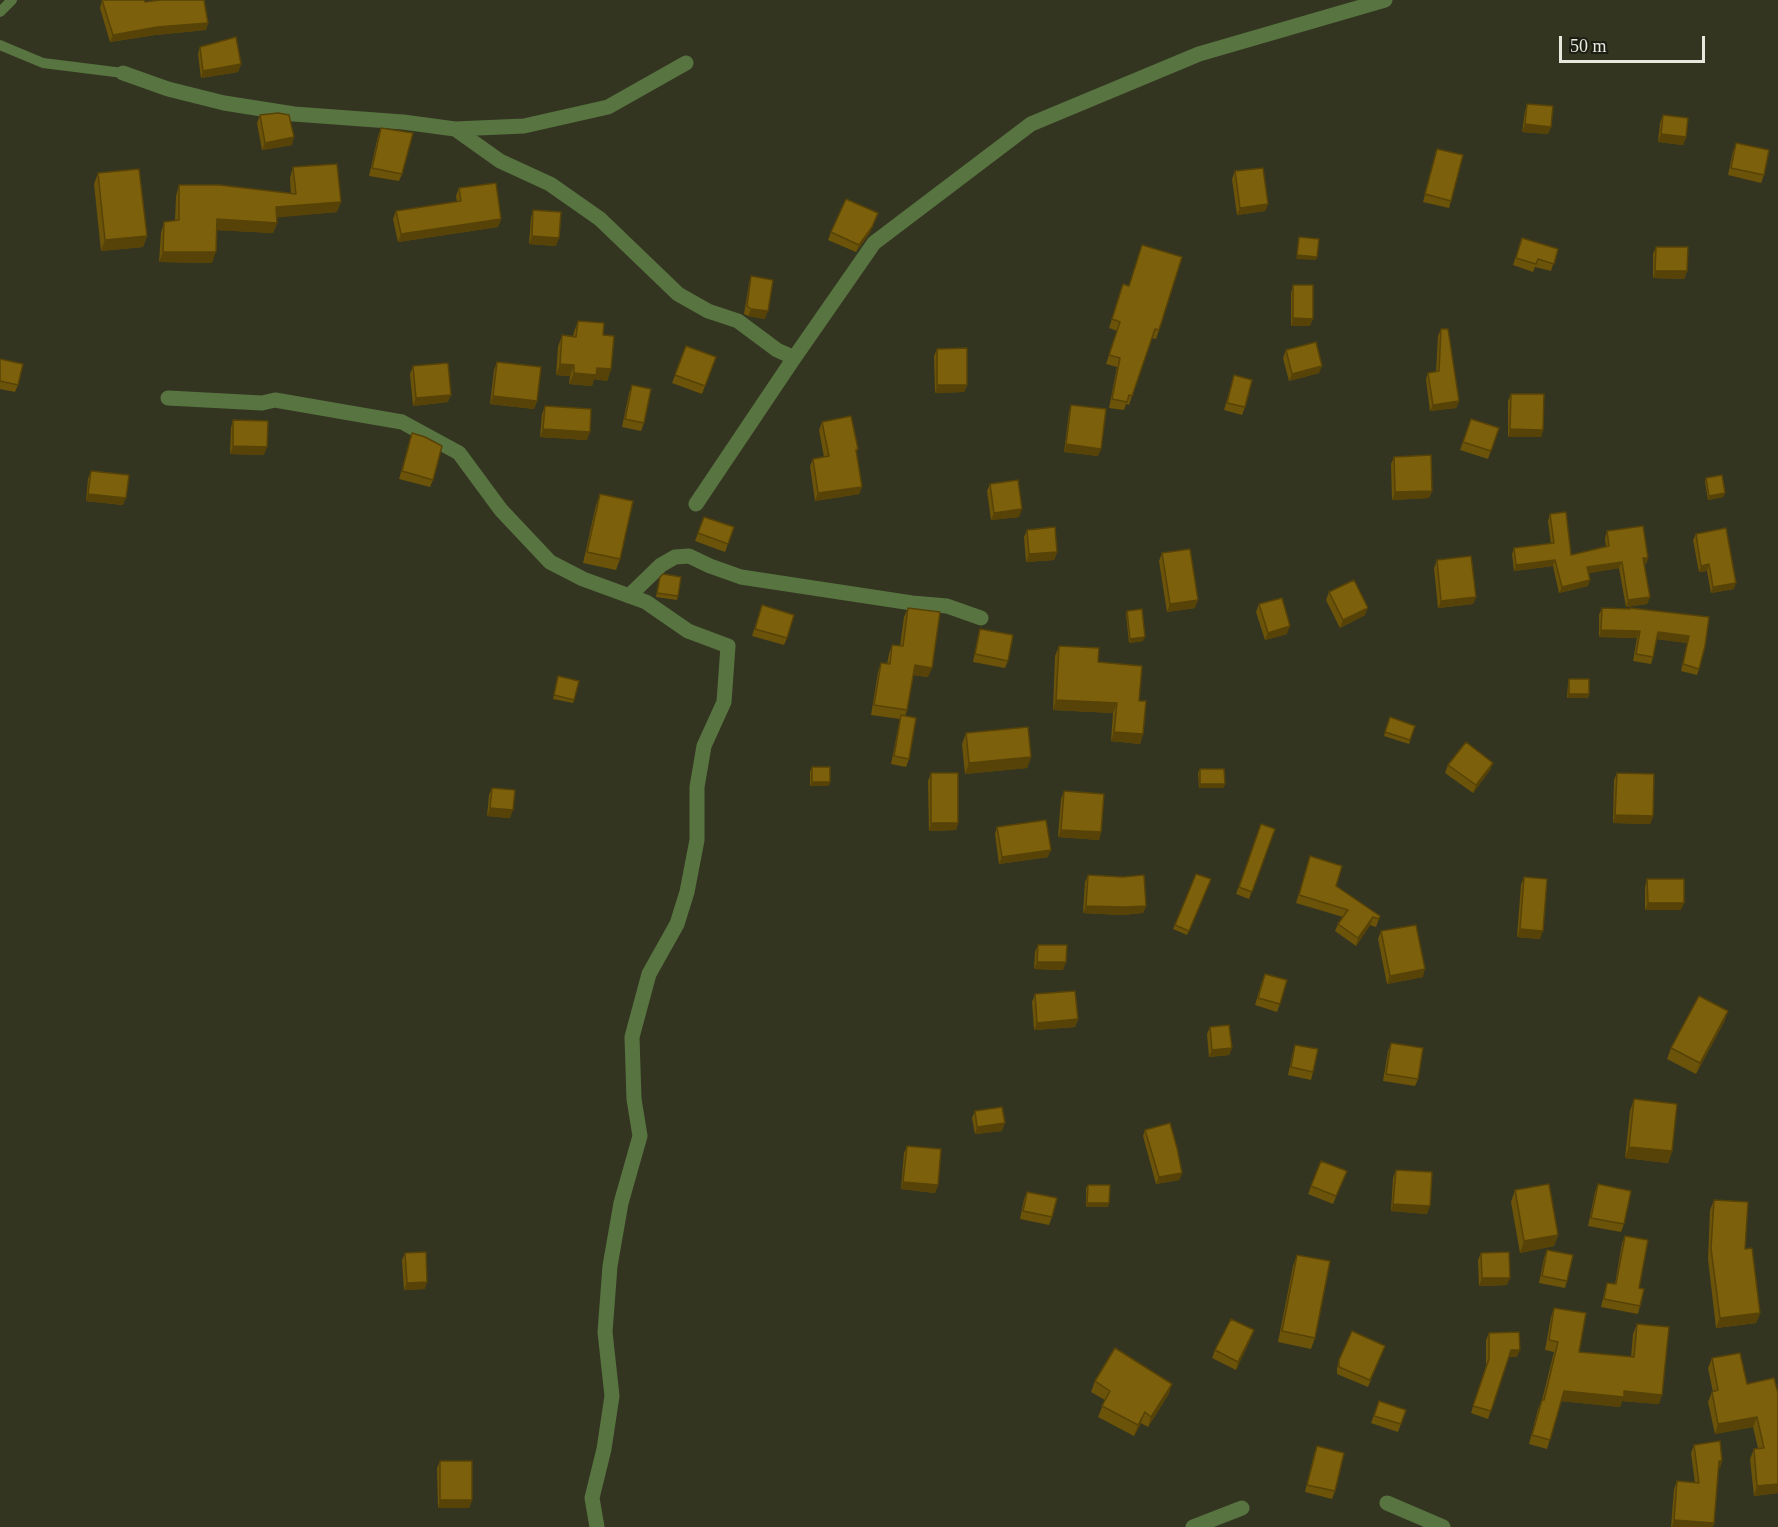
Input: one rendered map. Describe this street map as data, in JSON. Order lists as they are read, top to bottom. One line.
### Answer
{"scale_bar":"50 m"}
